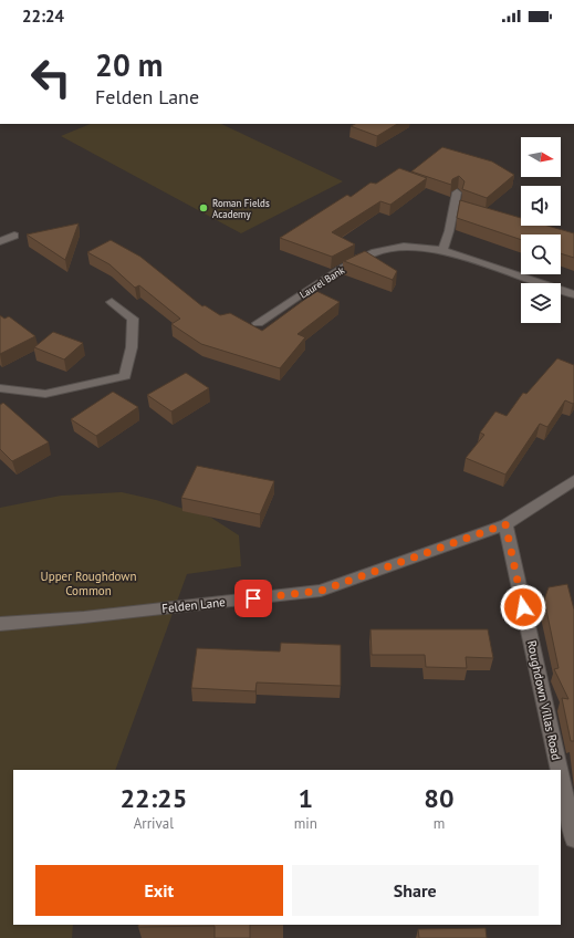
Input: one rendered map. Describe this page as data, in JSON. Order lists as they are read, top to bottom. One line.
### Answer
{"streets":{"street":["Laurel Bank","Felden Lane","Roughdown Villas Road"]},"crossings":[["Felden Lane","Roughdown Villas Road"]],"parks":["Upper Roughdown Common"],"places":["Roman Fields Academy"],"north":"right","page":{"status":"22:24","turn":["20 m","Felden Lane"],"eta":["22:25","Arrival","1","min","80","m"],"buttons":["Exit","Share"]}}
